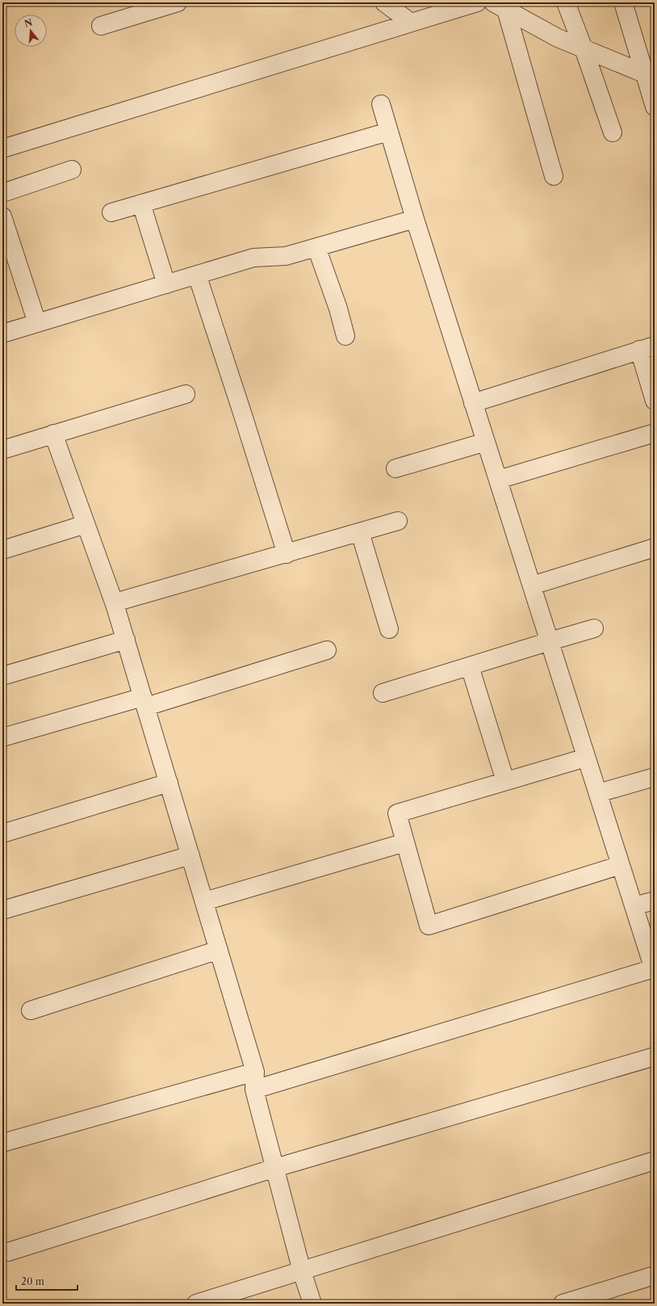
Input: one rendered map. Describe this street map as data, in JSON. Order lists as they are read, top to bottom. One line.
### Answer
{"scale_bar":"20 m","north":"top"}
